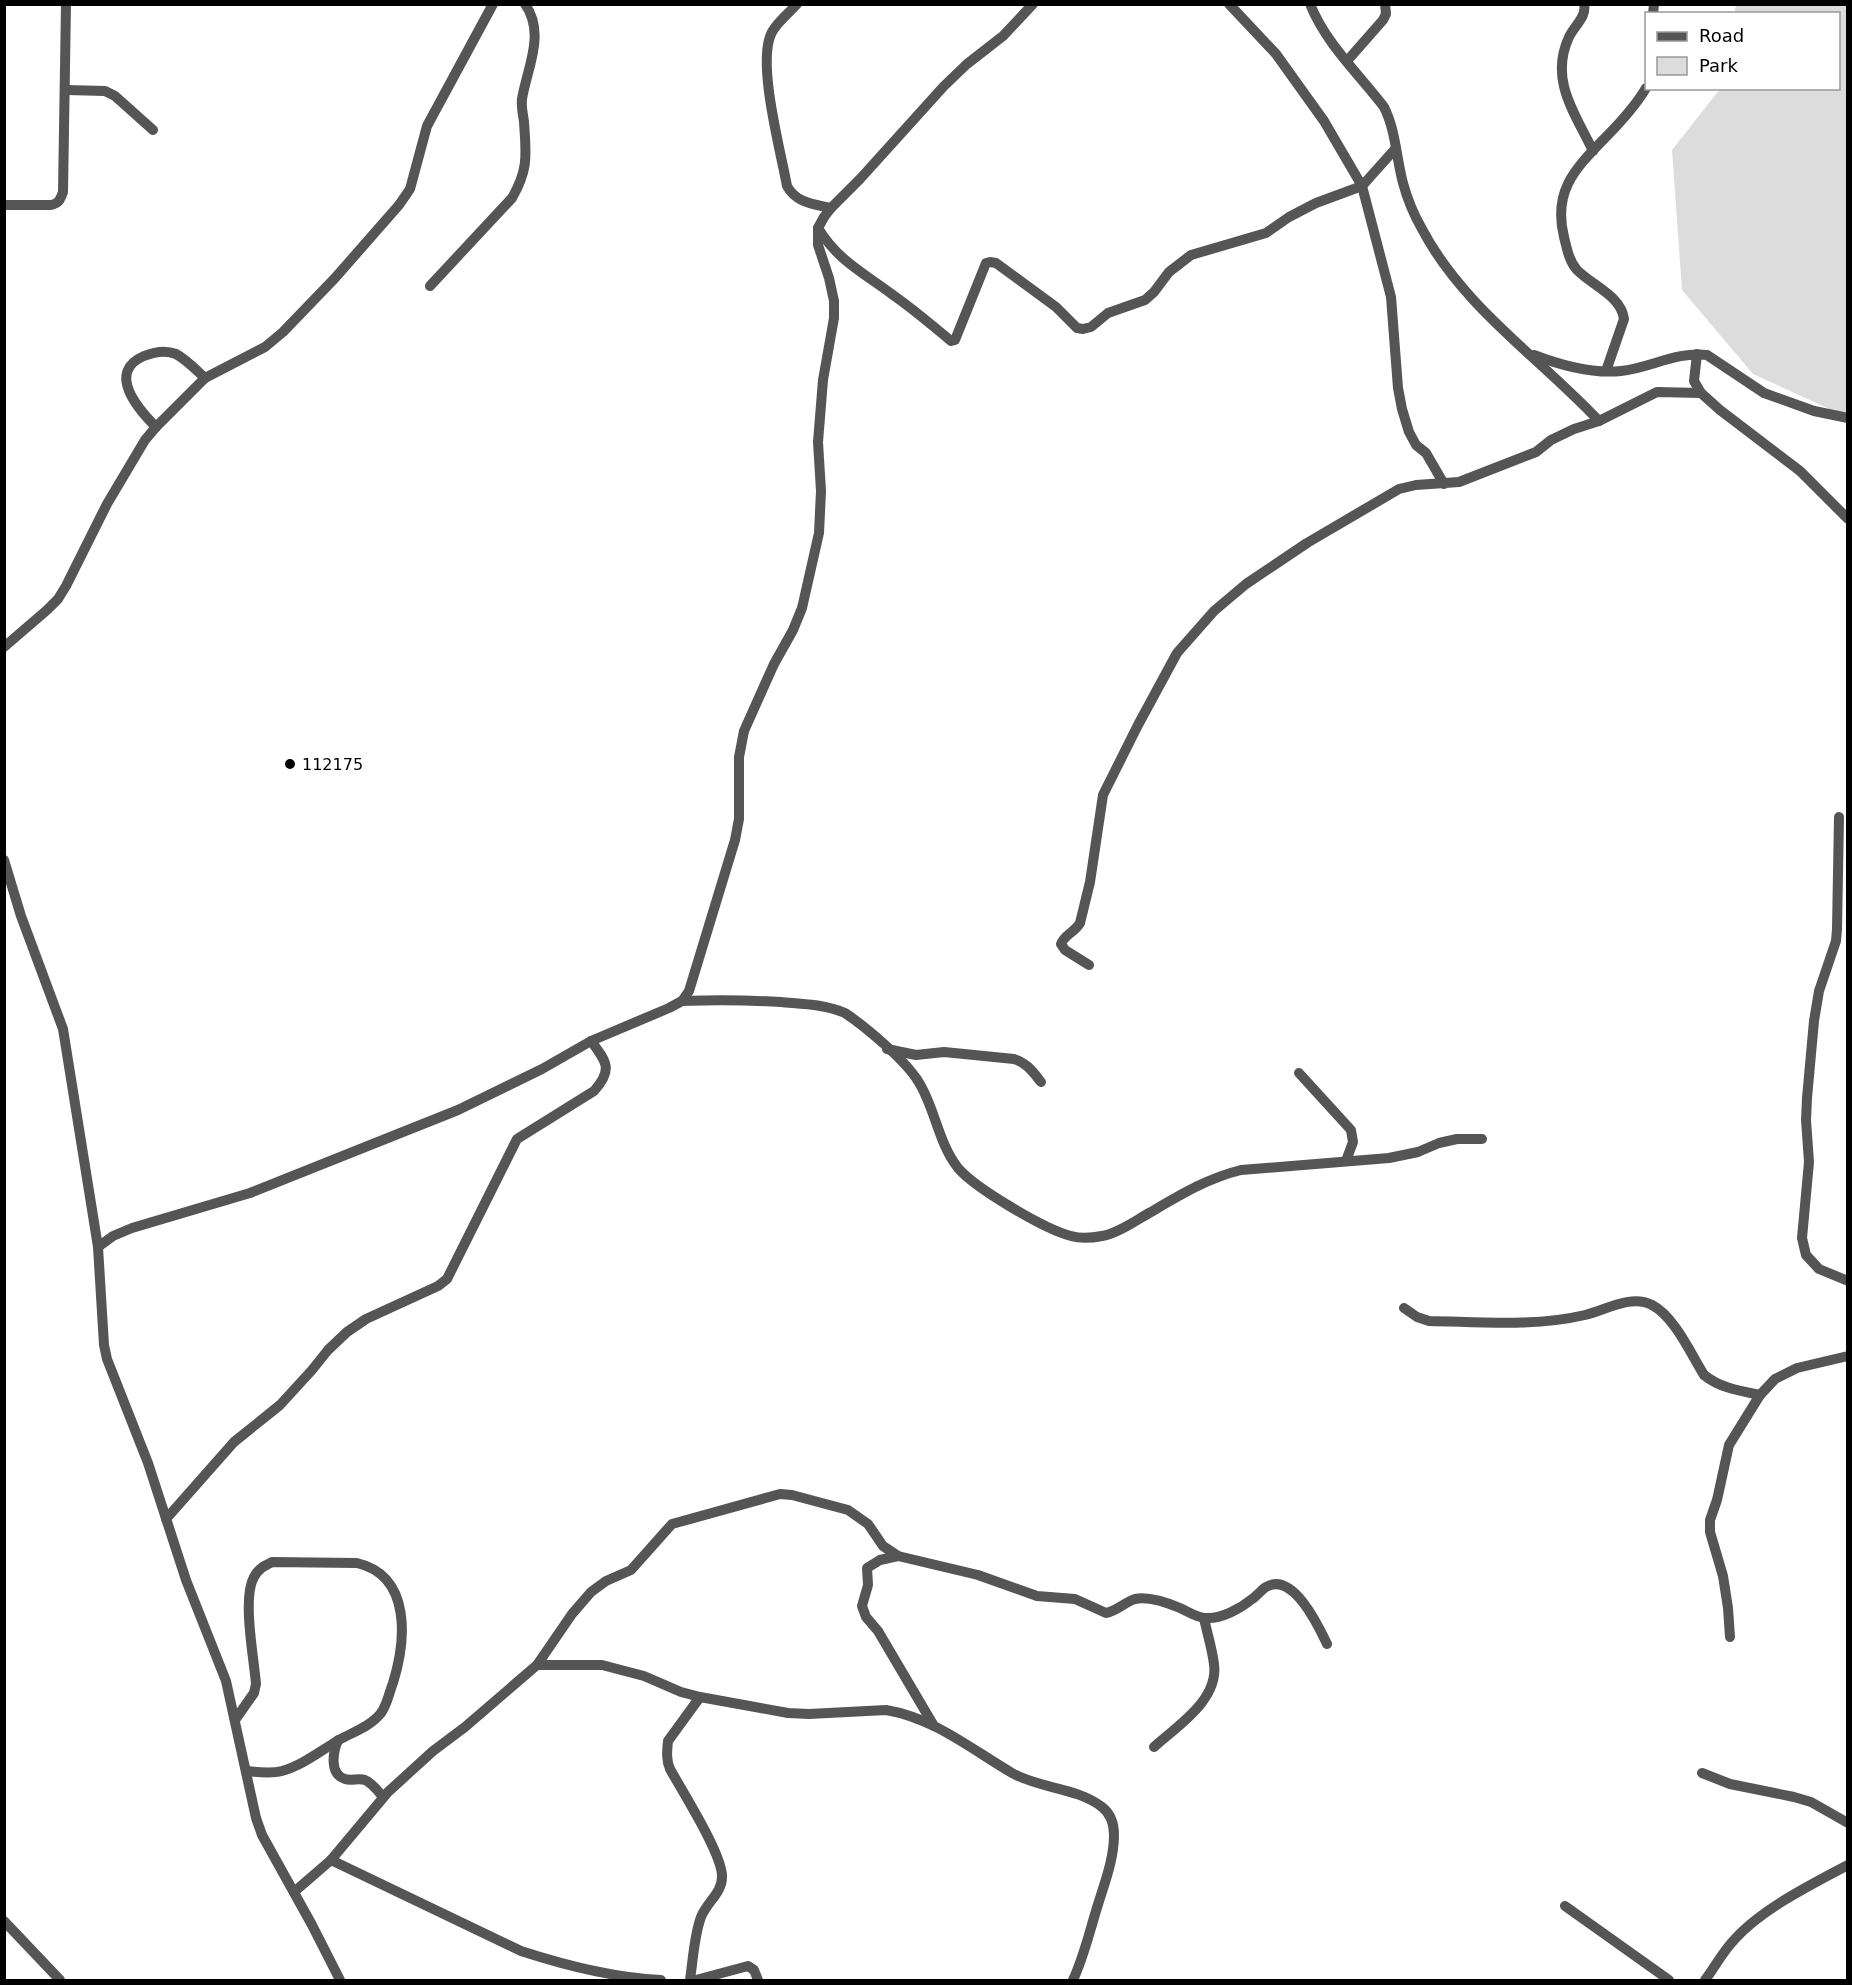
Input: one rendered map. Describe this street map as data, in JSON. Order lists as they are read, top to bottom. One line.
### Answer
{"places":["112175"],"legend":["Road","Park"]}
